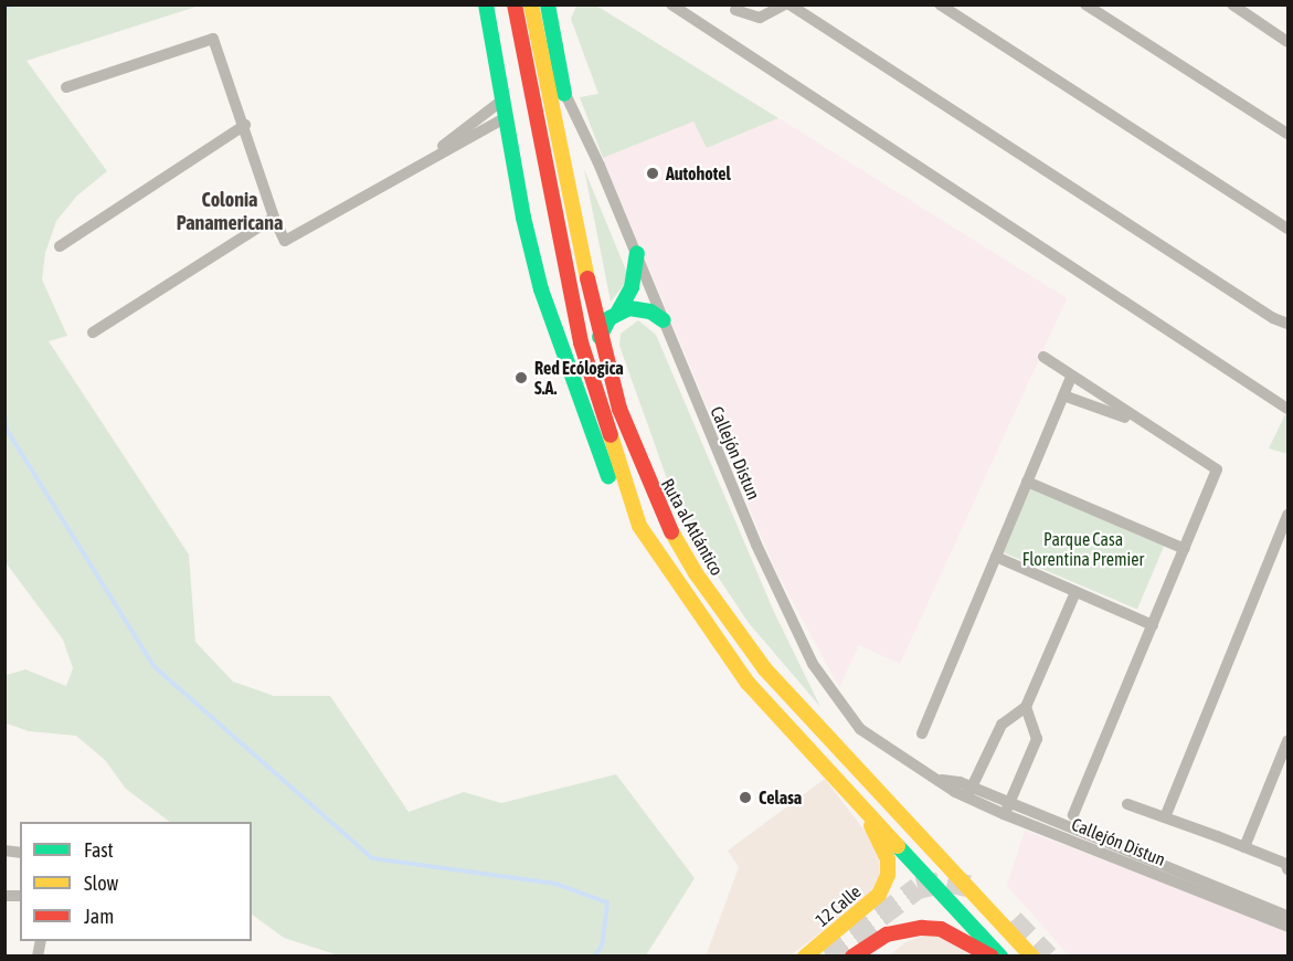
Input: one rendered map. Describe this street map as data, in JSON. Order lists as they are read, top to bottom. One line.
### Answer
{"streets":{"main road":["Ruta al Atlántico","12 Calle"],"street":["Callejón Distun"]},"districts":["Colonia Panamericana"],"parks":["Parque Casa Florentina Premier"],"places":["Autohotel","Red Ecólogica S.A.","Celasa"],"legend":["Fast","Slow","Jam"]}
